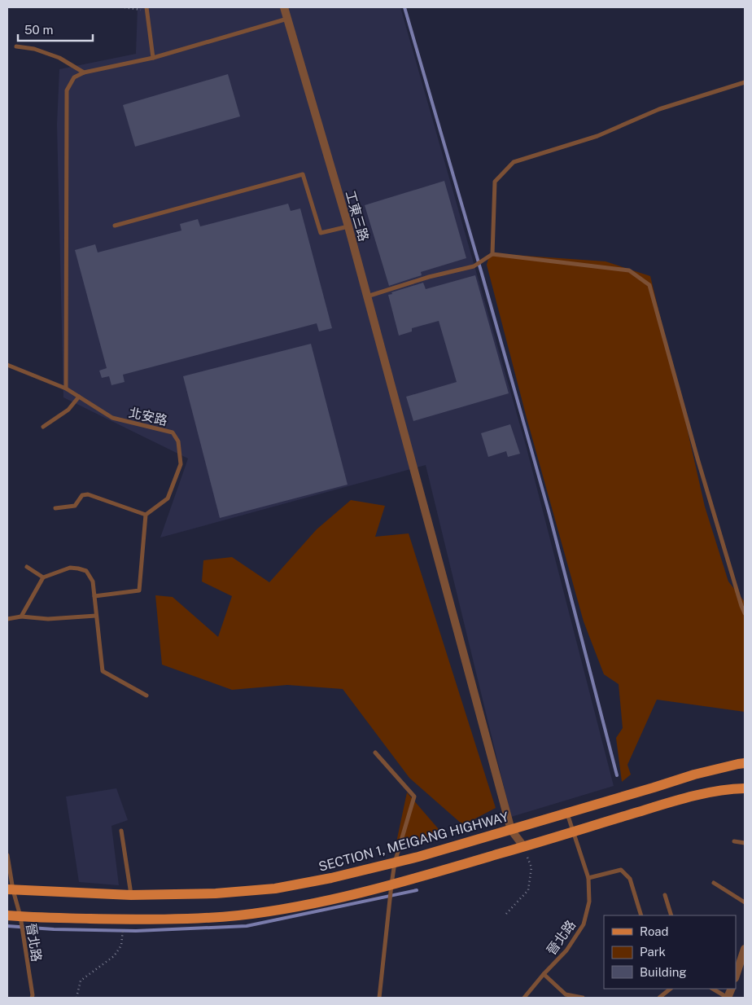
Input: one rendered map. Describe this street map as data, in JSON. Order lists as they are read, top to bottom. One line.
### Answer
{"streets":{"main road":["SECTION 1, MEIGANG HIGHWAY"],"street":["工東三路"],"lane":["北安路","晉北路"]},"crossings":[["工東三路","SECTION 1, MEIGANG HIGHWAY"],["SECTION 1, MEIGANG HIGHWAY","晉北路"]],"legend":["Road","Park","Building"],"scale_bar":"50 m"}
